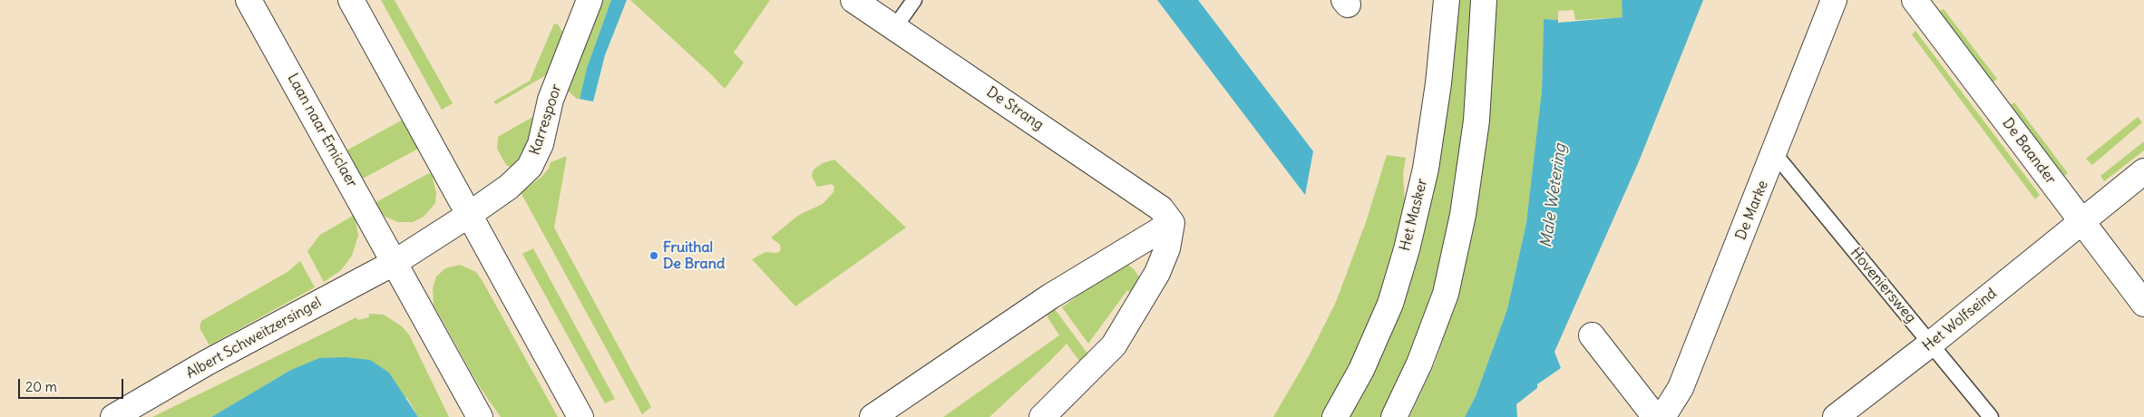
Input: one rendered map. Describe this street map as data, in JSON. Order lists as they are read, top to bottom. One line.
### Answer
{"streets":{"street":["De Strang","Karrespoor","Laan naar Emiclaer","De Baander","De Marke","Het Masker","Het Wolfseind","Albert Schweitzersingel"],"lane":["Hoveniersweg"]},"crossings":[["Laan naar Emiclaer","Albert Schweitzersingel"],["De Baander","Het Wolfseind"],["De Marke","Hoveniersweg"],["Hoveniersweg","Het Wolfseind"]],"water":["Male Wetering"],"places":["Fruithal De Brand"],"scale_bar":"20 m"}
